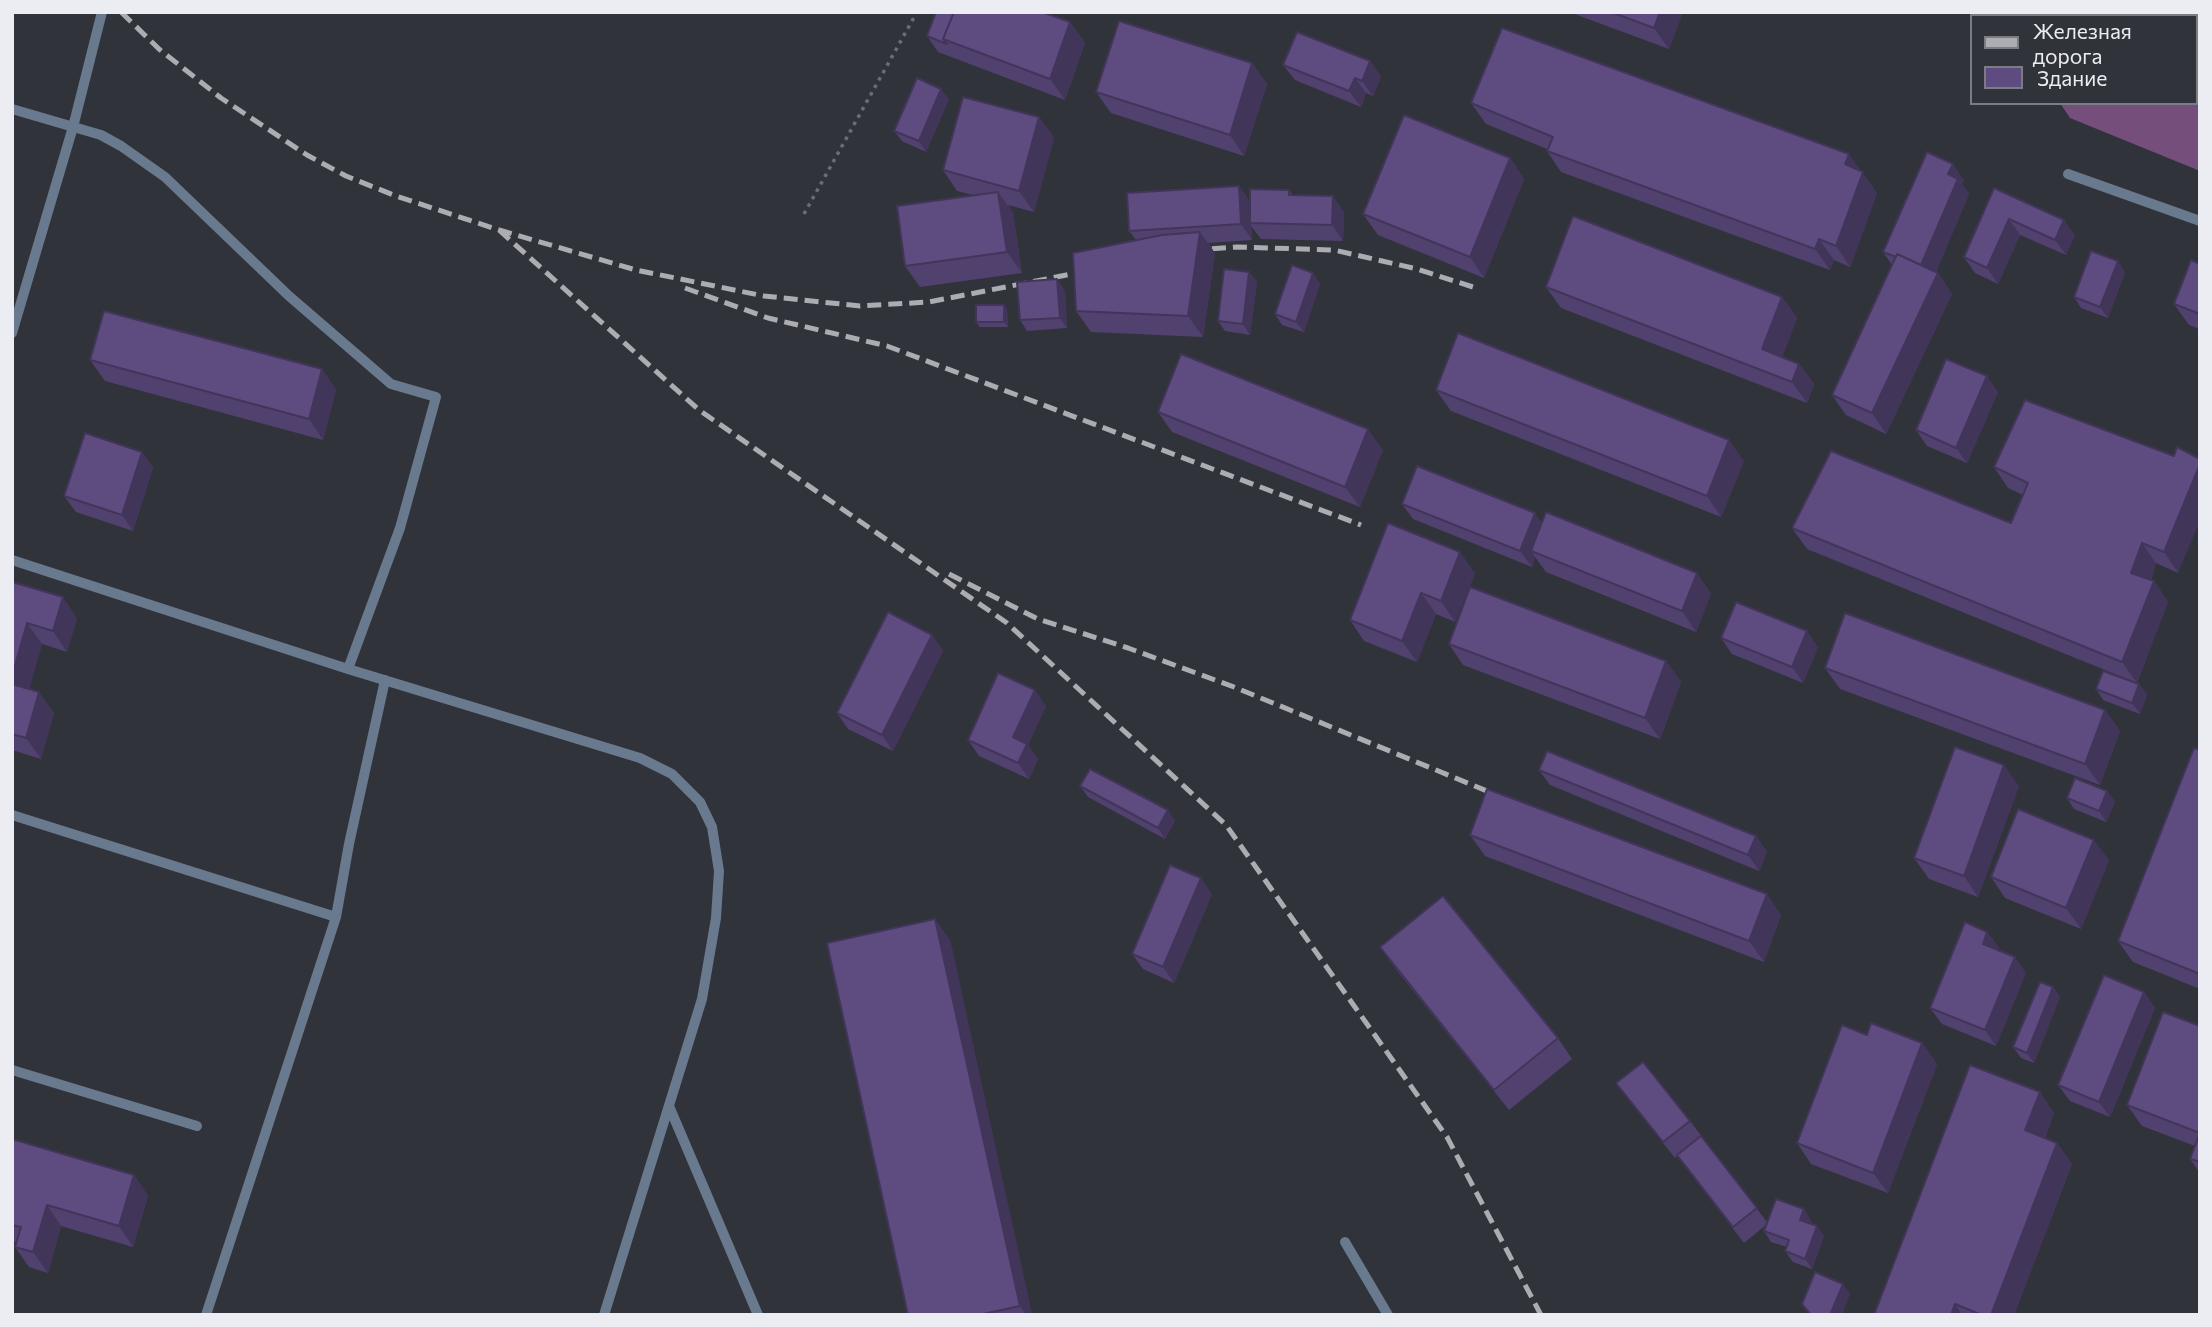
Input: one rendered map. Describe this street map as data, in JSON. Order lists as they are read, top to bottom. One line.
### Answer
{"legend":["Железная дорога","Здание"]}
